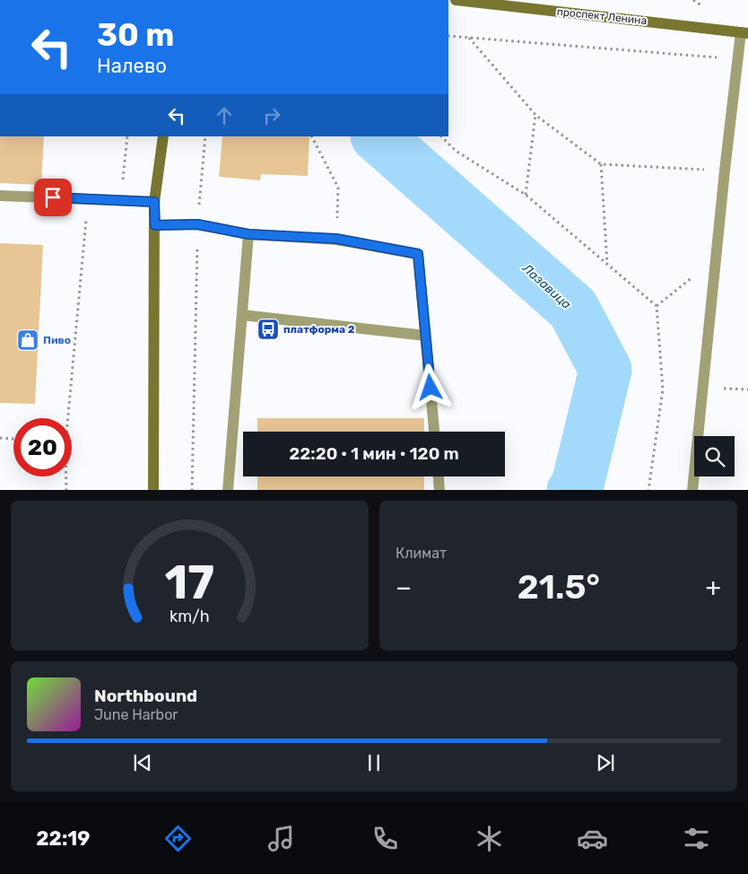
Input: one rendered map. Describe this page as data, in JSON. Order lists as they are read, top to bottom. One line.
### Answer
{"streets":{"main road":["проспект Ленина"]},"water":["Лазавица"],"places":{"bus stop":["платформа 2"],"shop":["Пиво"]},"page":{"turn":["30 m","Налево"],"limit":"20","trip":"22:20 · 1 мин · 120 m","tile":"Климат","heat":["−","21.5°","+"],"song":["Northbound","June Harbor"],"tabs":"22:19","gauge":["17","km/h"]}}
